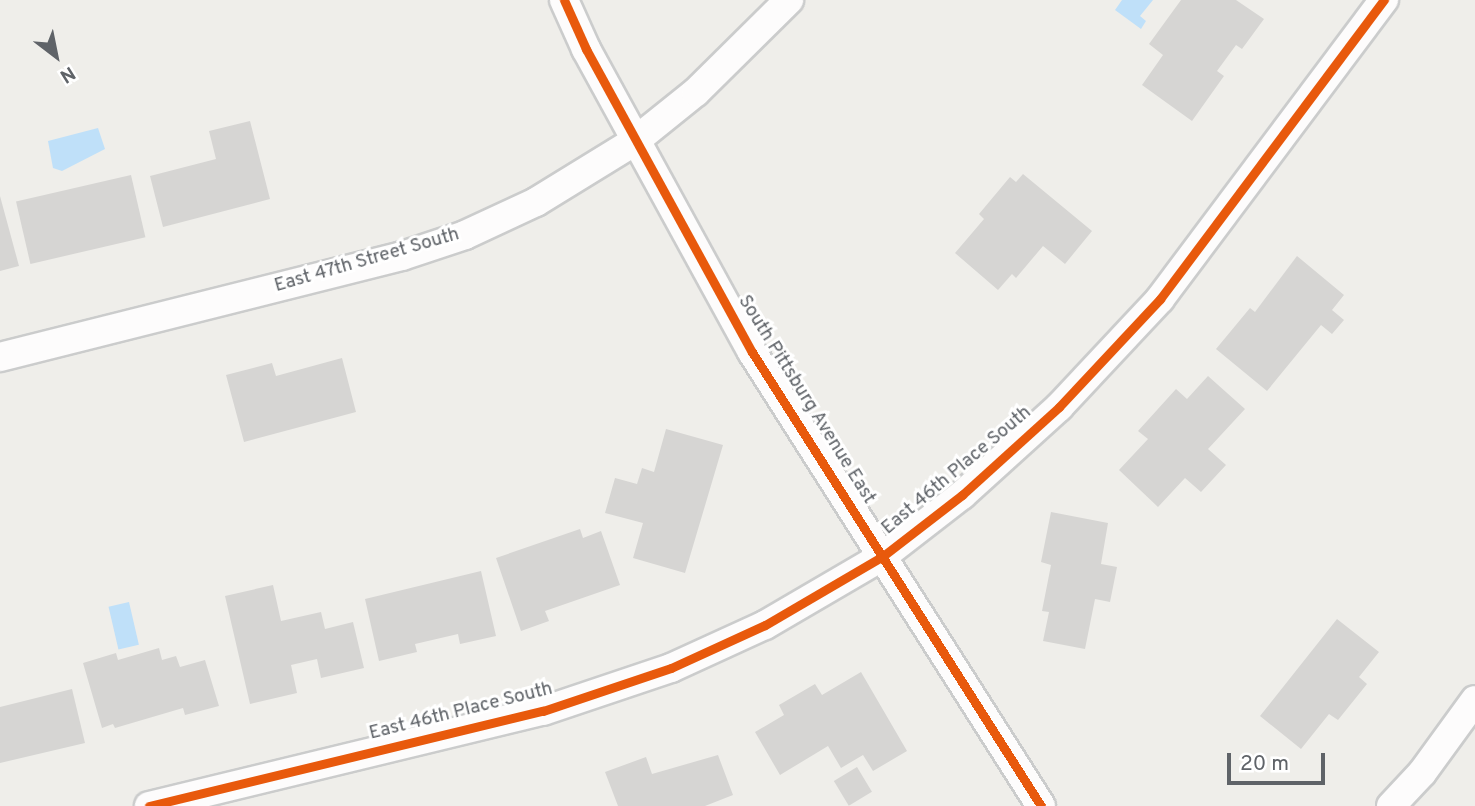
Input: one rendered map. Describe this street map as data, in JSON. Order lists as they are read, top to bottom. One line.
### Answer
{"streets":{"street":["East 47th Street South","South Pittsburg Avenue East","East 46th Place South"]},"crossings":[["East 47th Street South","South Pittsburg Avenue East"],["South Pittsburg Avenue East","East 46th Place South"]],"scale_bar":"20 m","north":"bottom right"}
